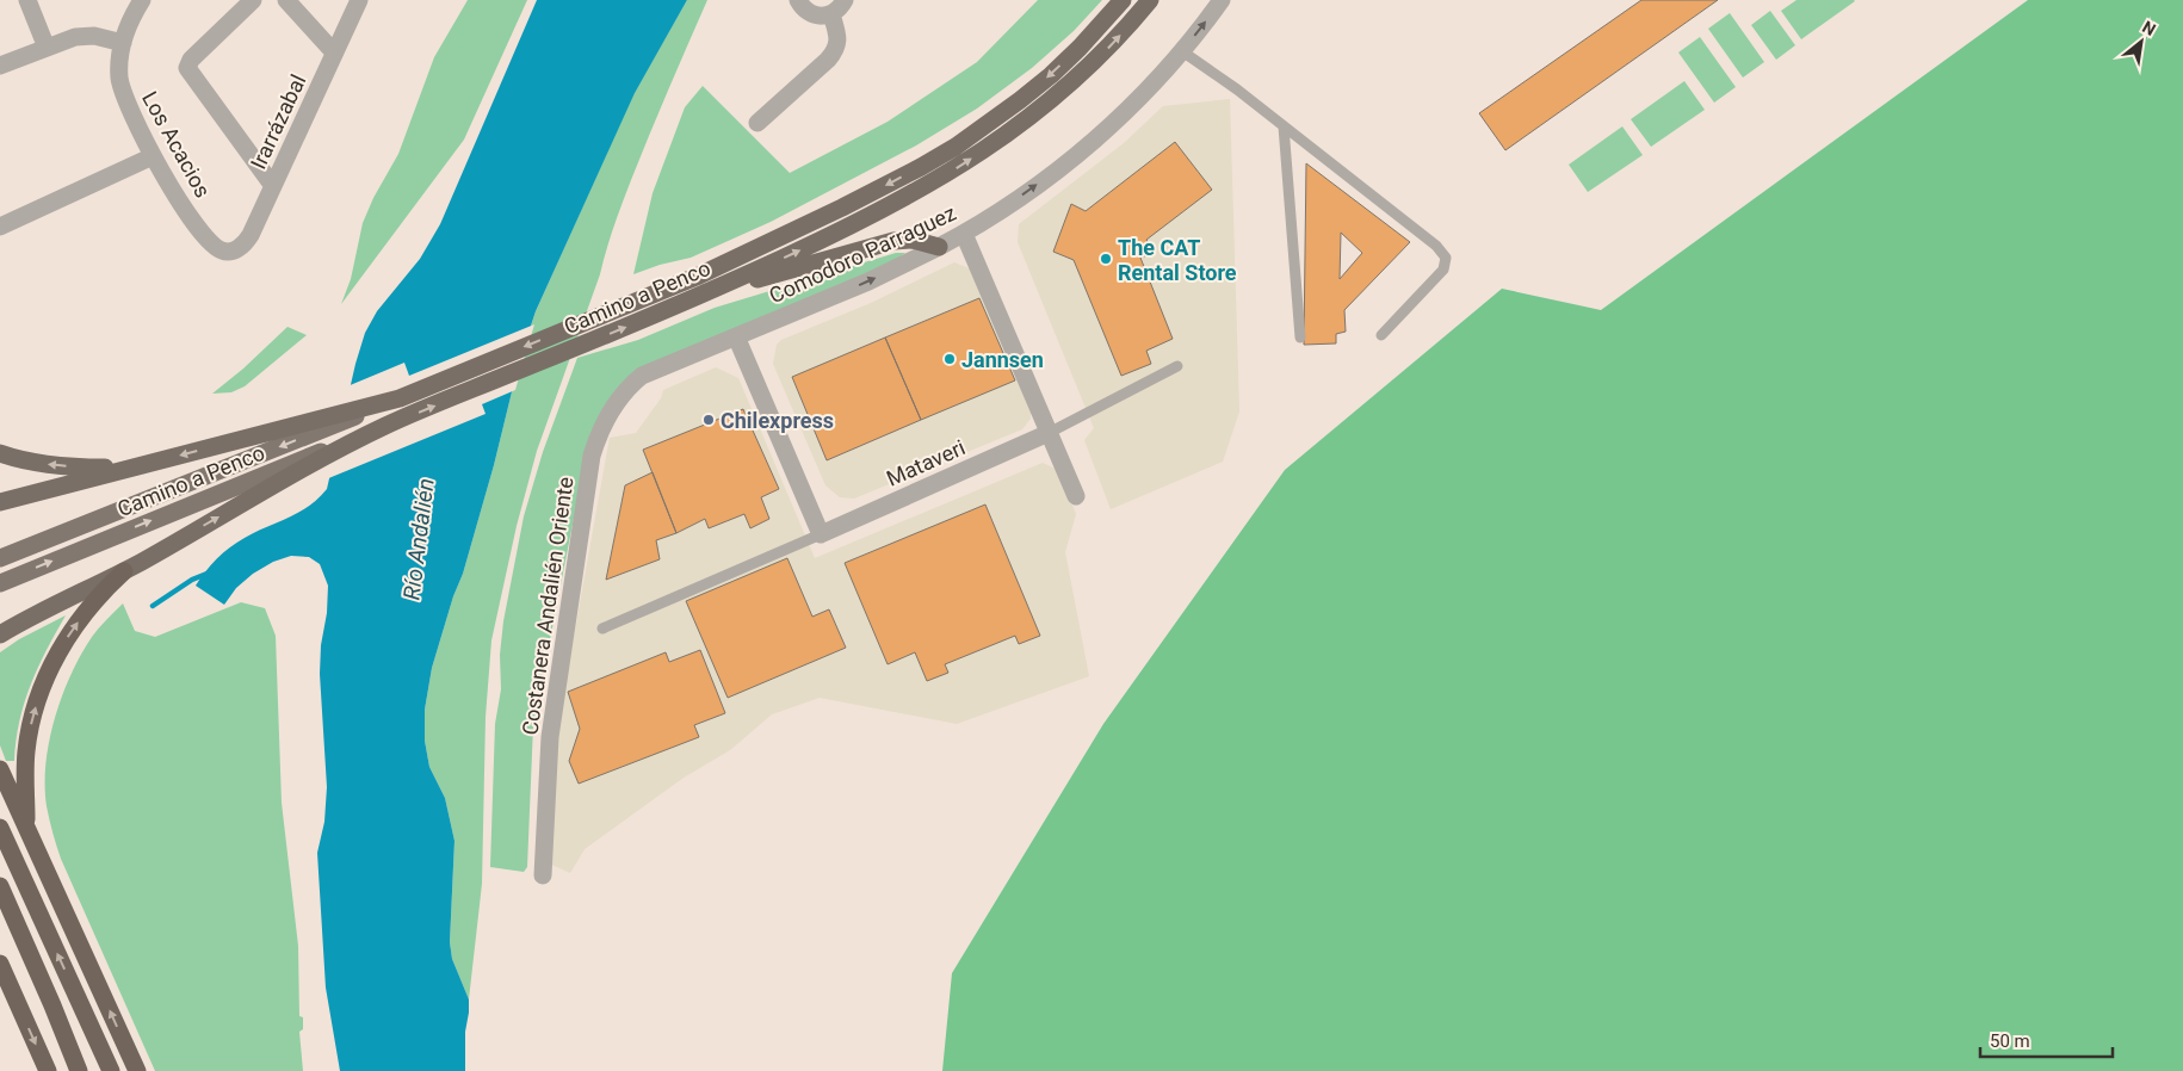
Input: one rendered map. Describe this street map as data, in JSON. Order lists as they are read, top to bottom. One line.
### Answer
{"streets":{"highway":["Camino a Penco"],"street":["Irarrázabal","Los Acacios","Comodoro Parraguez","Mataveri","Costanera Andalién Oriente"]},"crossings":[["Irarrázabal","Los Acacios"],["Comodoro Parraguez","Costanera Andalién Oriente"]],"one_way":["Comodoro Parraguez"],"water":["Río Andalién"],"places":["The CAT Rental Store","Jannsen","Chilexpress"],"scale_bar":"50 m","north":"top right"}
